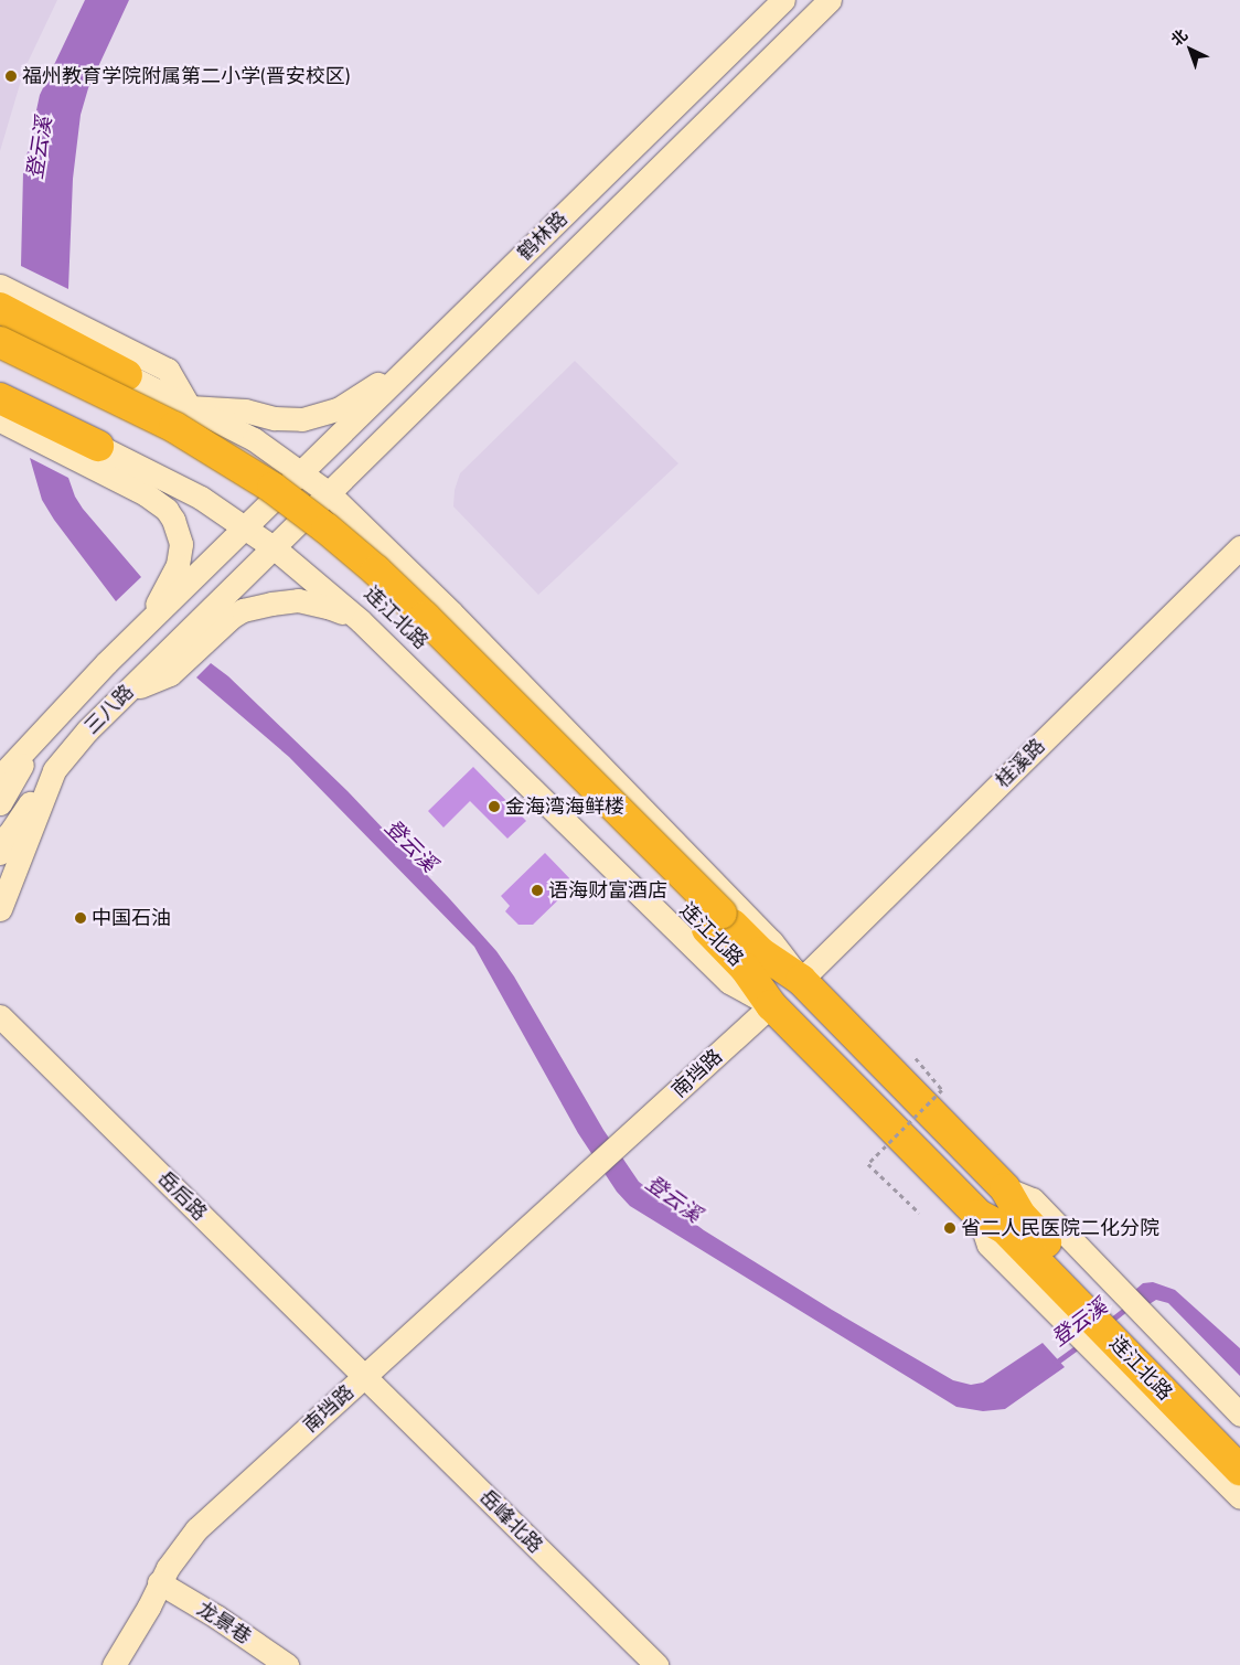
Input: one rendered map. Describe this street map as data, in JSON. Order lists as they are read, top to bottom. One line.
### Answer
{"streets":{"highway":["连江北路"],"main road":["鹤林路","三八路","桂溪路","南垱路","岳后路","岳峰北路","龙景巷"]},"crossings":[["鹤林路","三八路"],["连江北路","桂溪路"],["连江北路","南垱路"],["南垱路","岳后路"],["南垱路","岳峰北路"],["南垱路","龙景巷"],["岳后路","岳峰北路"]],"water":["登云溪"],"places":["福州教育学院附属第二小学(晋安校区)","金海湾海鲜楼","语海财富酒店","中国石油","省二人民医院二化分院"],"north":"top left"}
